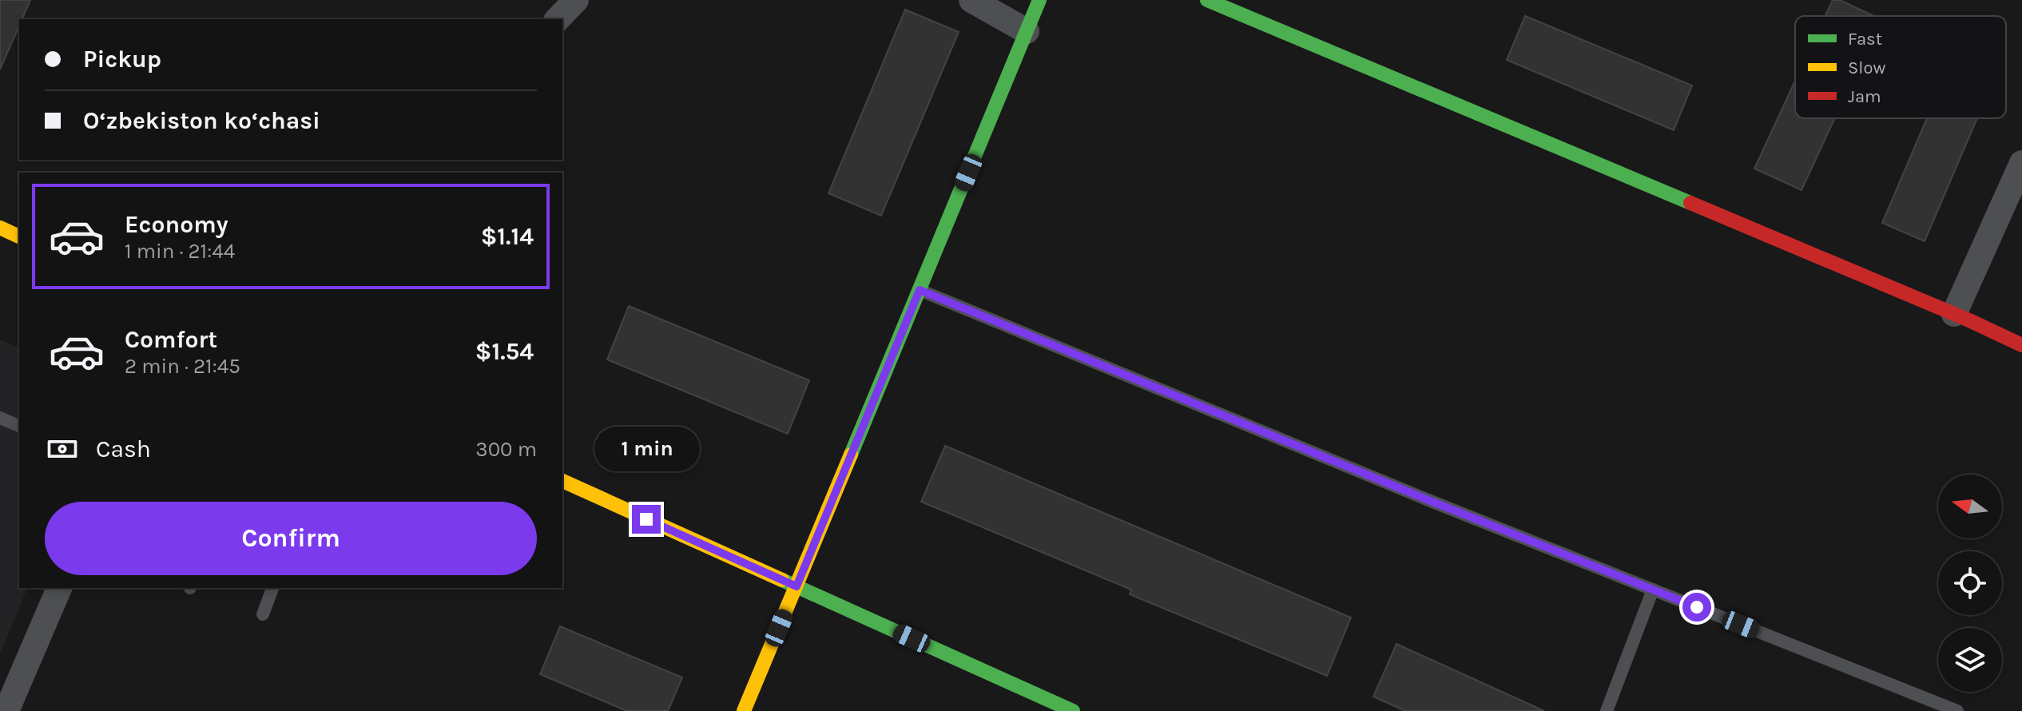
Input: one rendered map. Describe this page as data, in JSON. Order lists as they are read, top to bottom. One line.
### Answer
{"legend":["Fast","Slow","Jam"],"north":"left","page":{"banner":["Pickup","O‘zbekiston ko‘chasi"],"list":[{"name":"Economy","note":"1 min · 21:44","value":"$1.14"},{"name":"Comfort","note":"2 min · 21:45","value":"$1.54"}],"pay":["Cash","300 m"],"bubble":"1 min","buttons":"Confirm"}}
